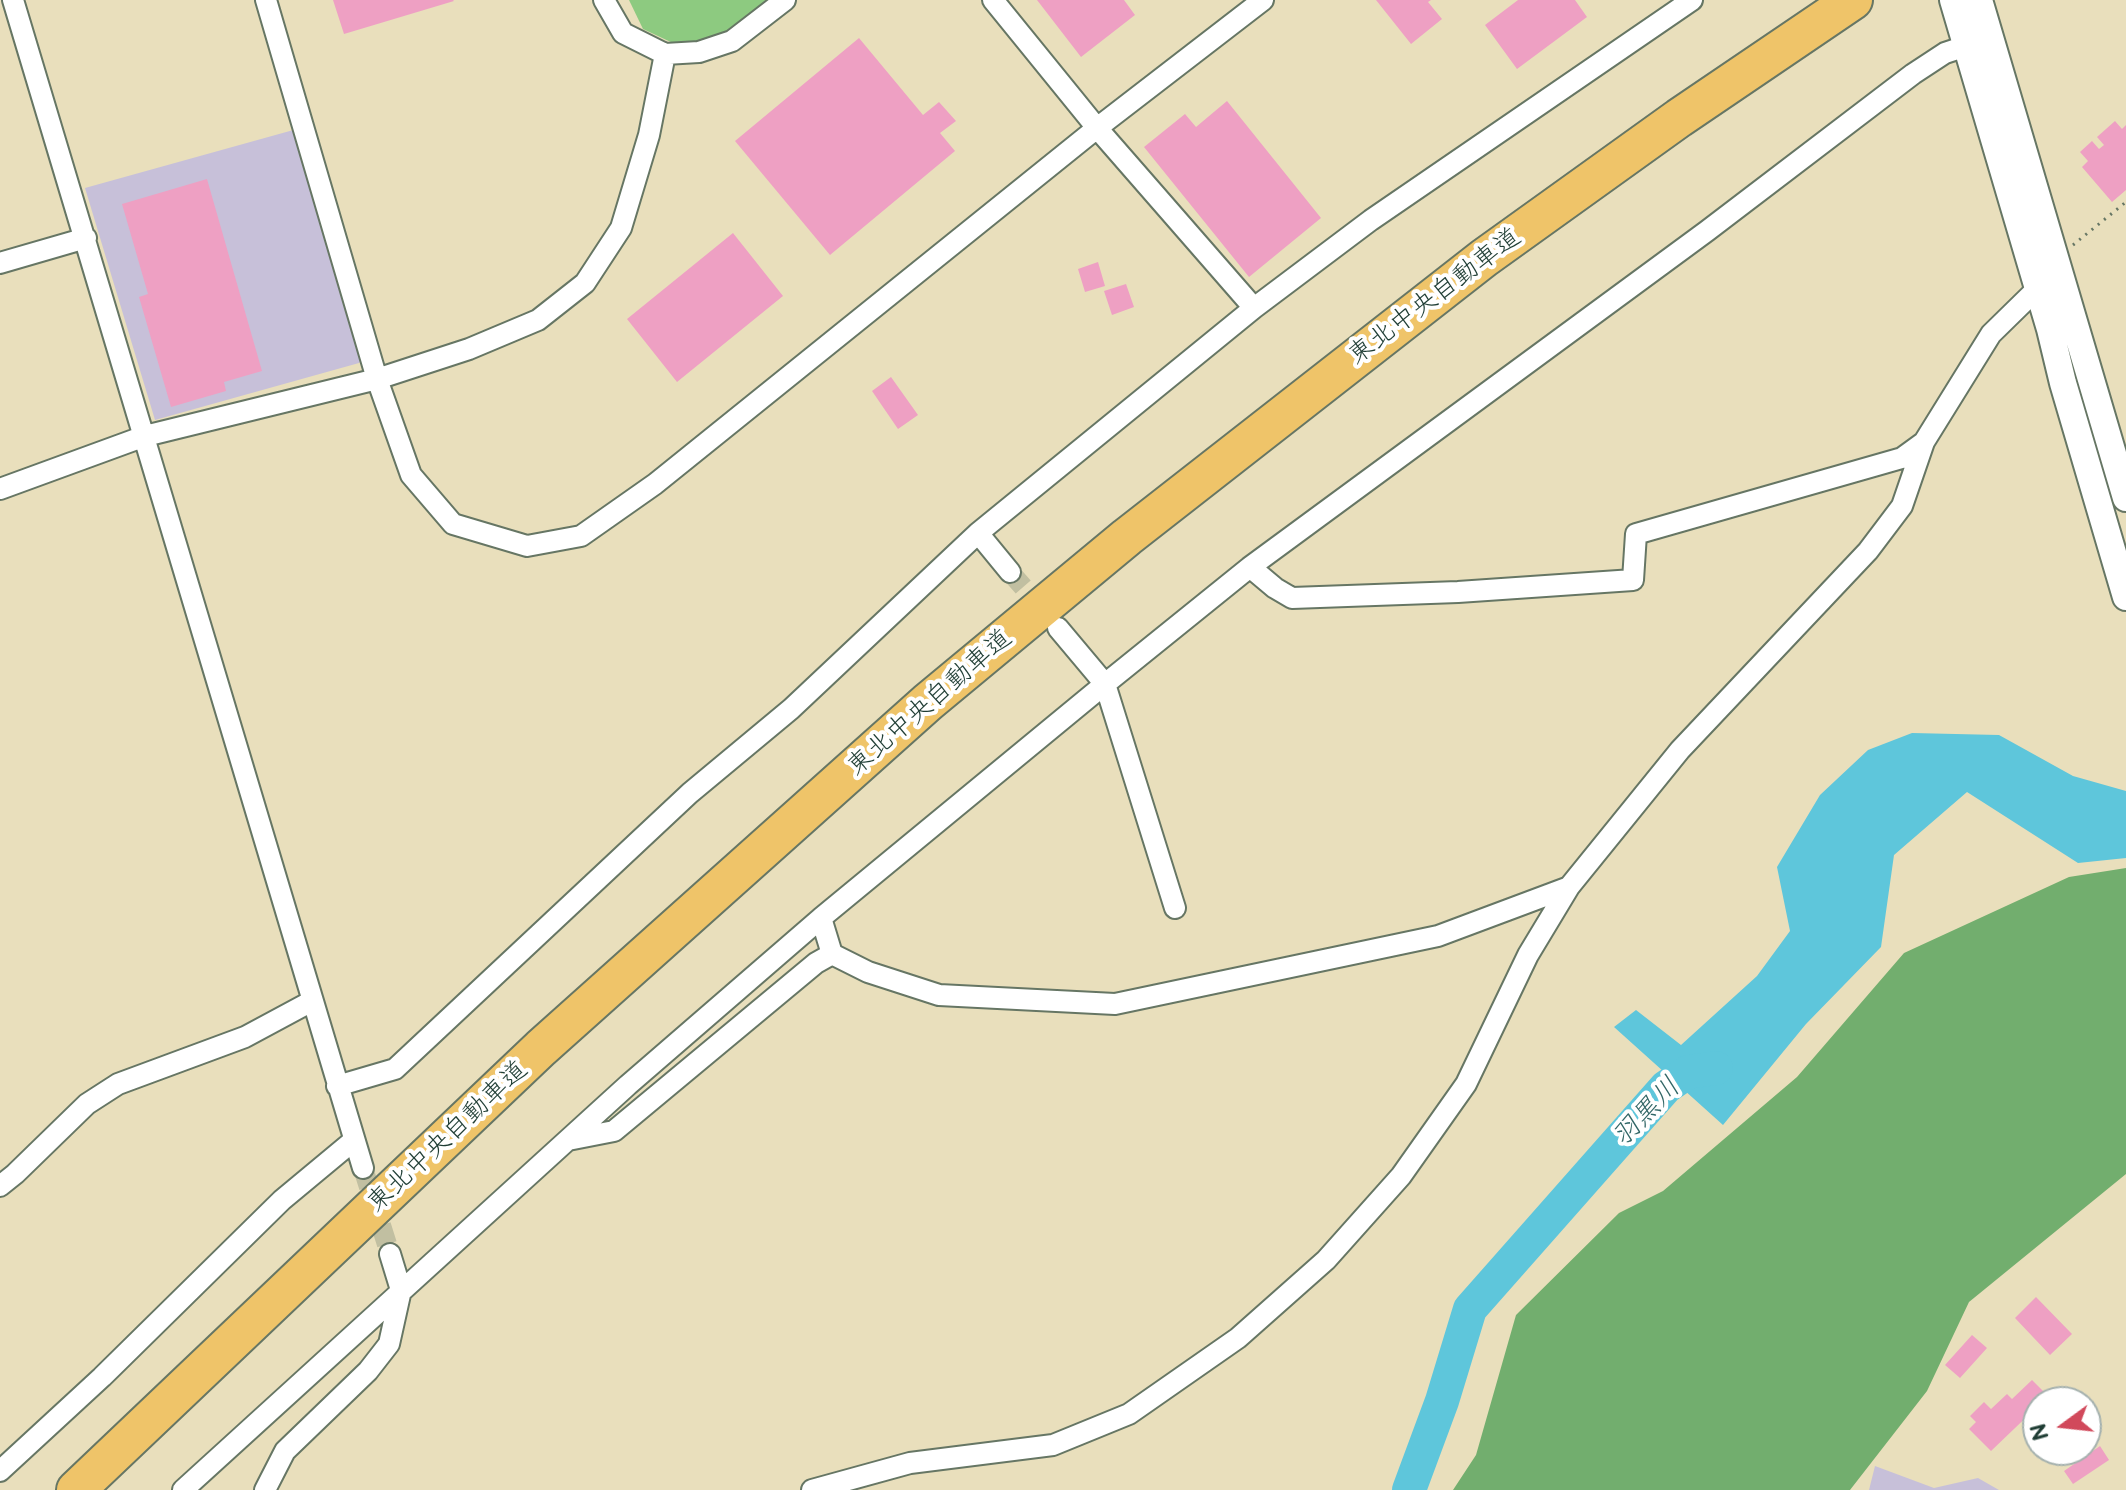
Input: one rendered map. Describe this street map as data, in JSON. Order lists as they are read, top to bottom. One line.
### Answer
{"streets":{"highway":["東北中央自動車道"]},"water":["羽黒川"],"north":"left"}
